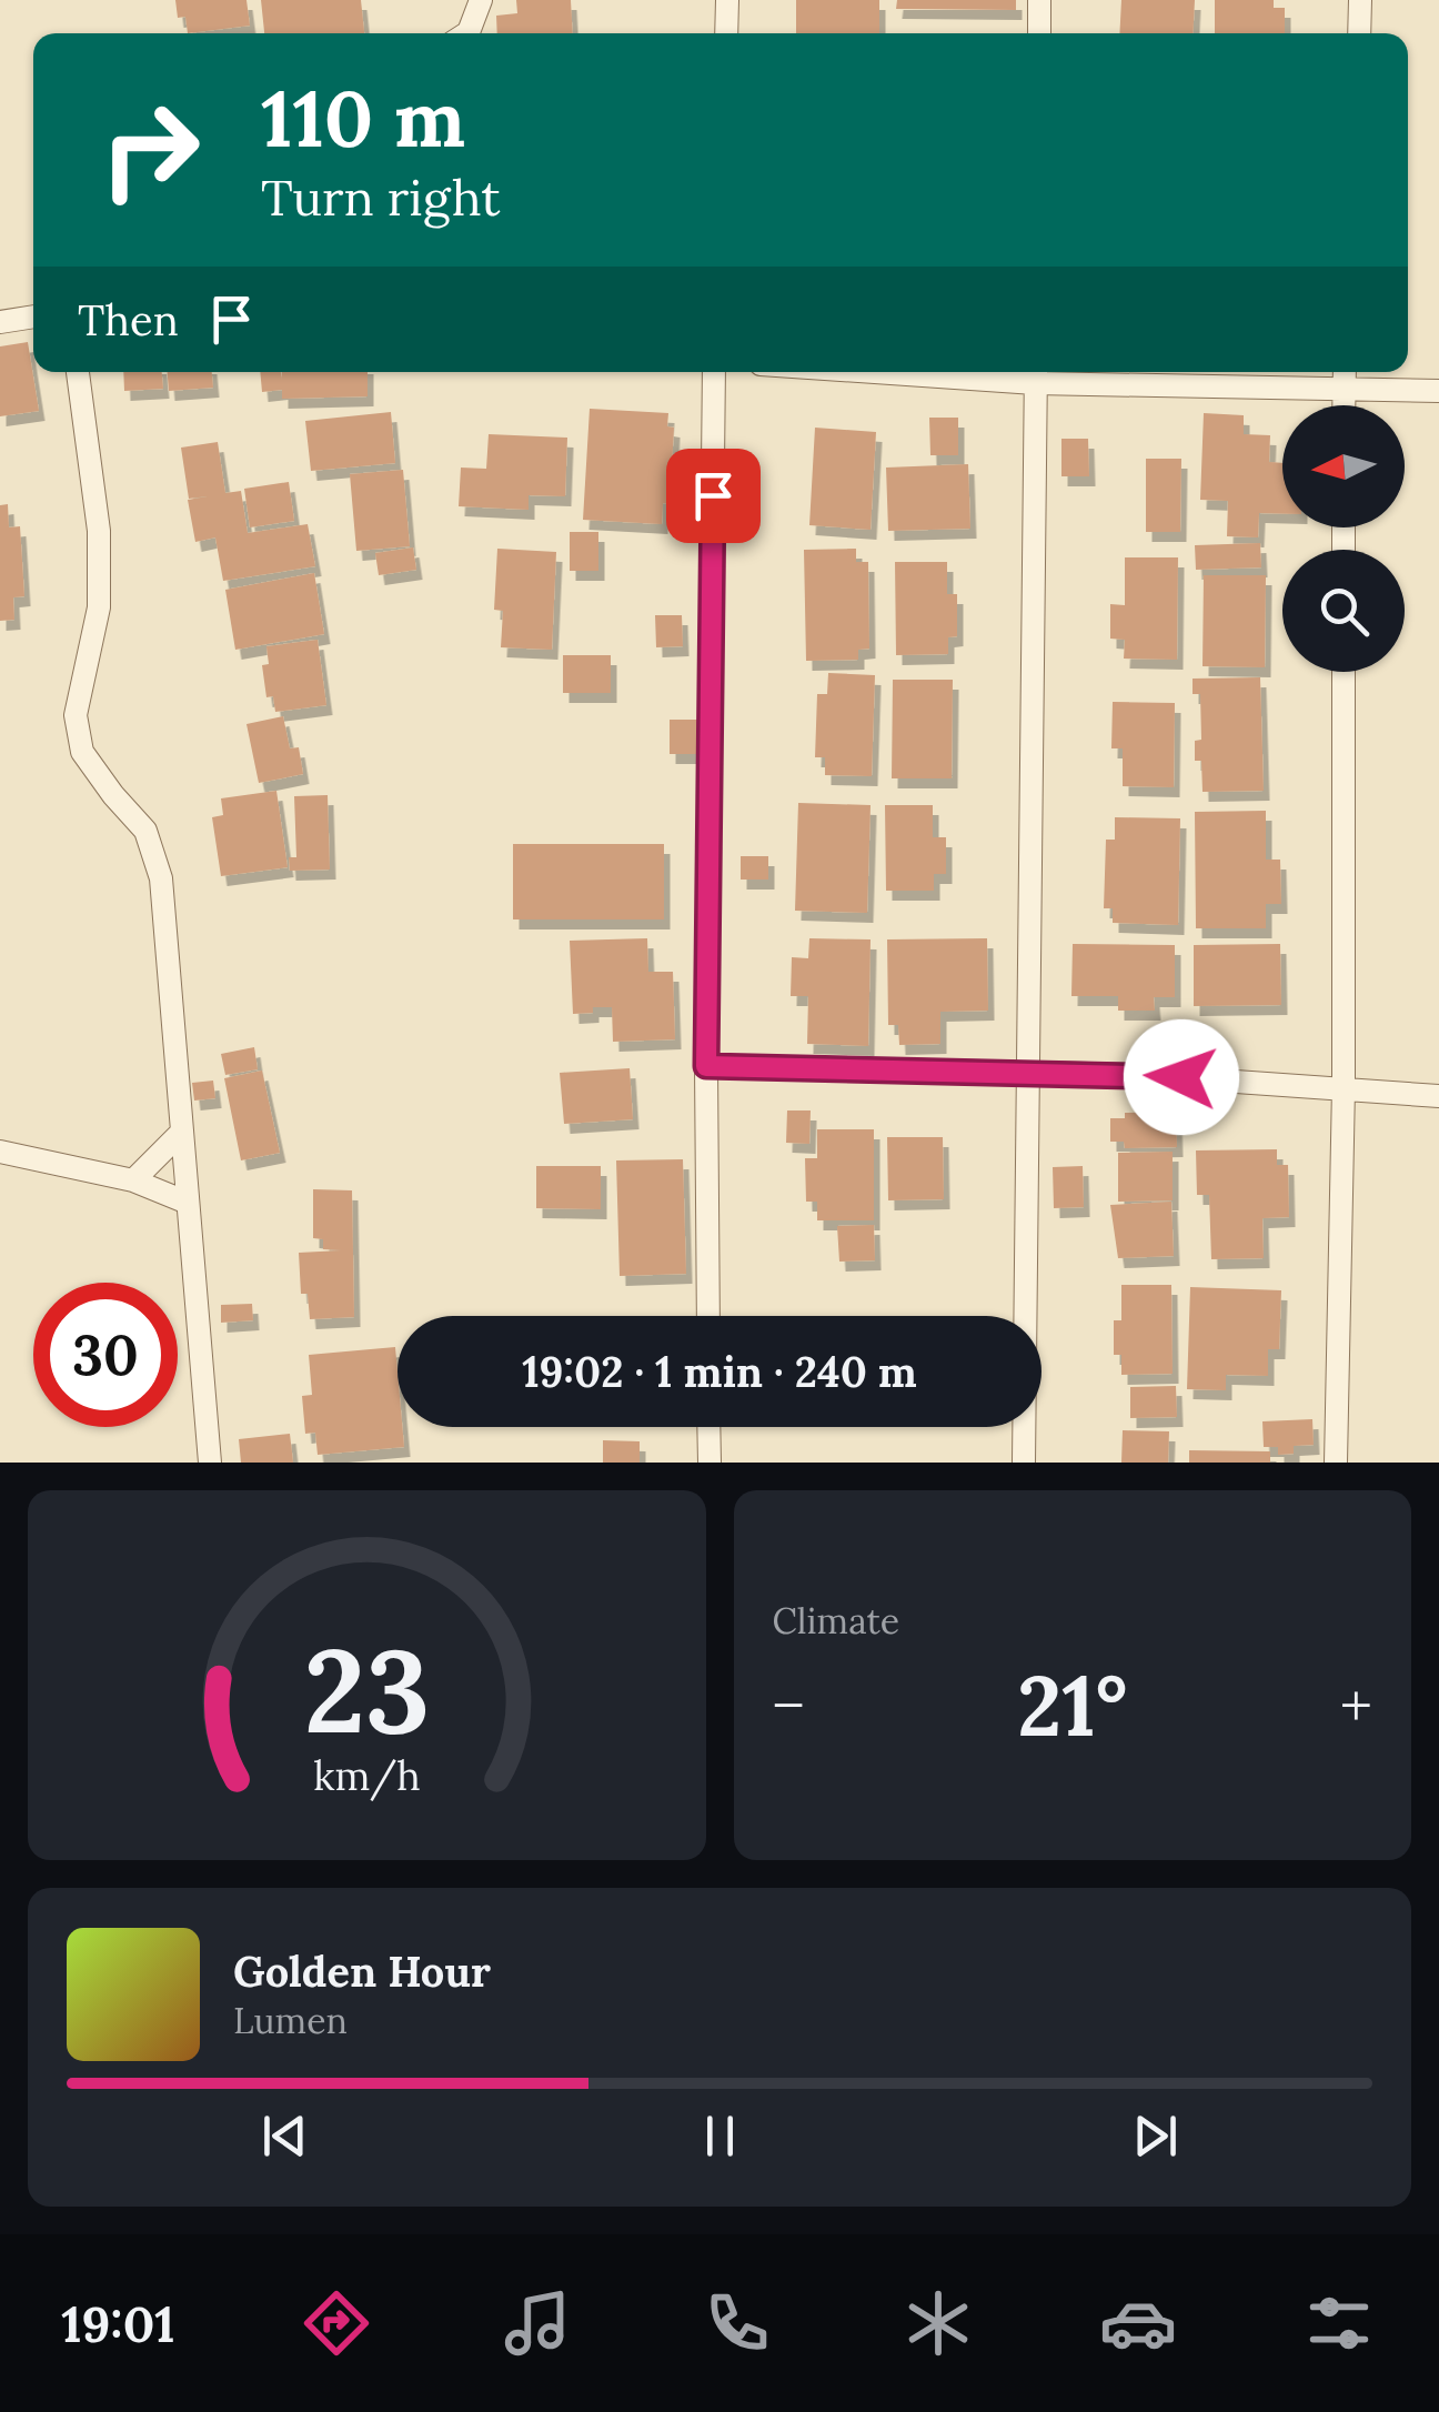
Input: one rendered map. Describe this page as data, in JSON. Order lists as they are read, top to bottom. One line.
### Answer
{"north":"left","page":{"turn":["110 m","Turn right"],"then":"Then","limit":"30","trip":"19:02 · 1 min · 240 m","tile":"Climate","heat":["−","21°","+"],"song":["Golden Hour","Lumen"],"tabs":"19:01","gauge":["23","km/h"]}}
